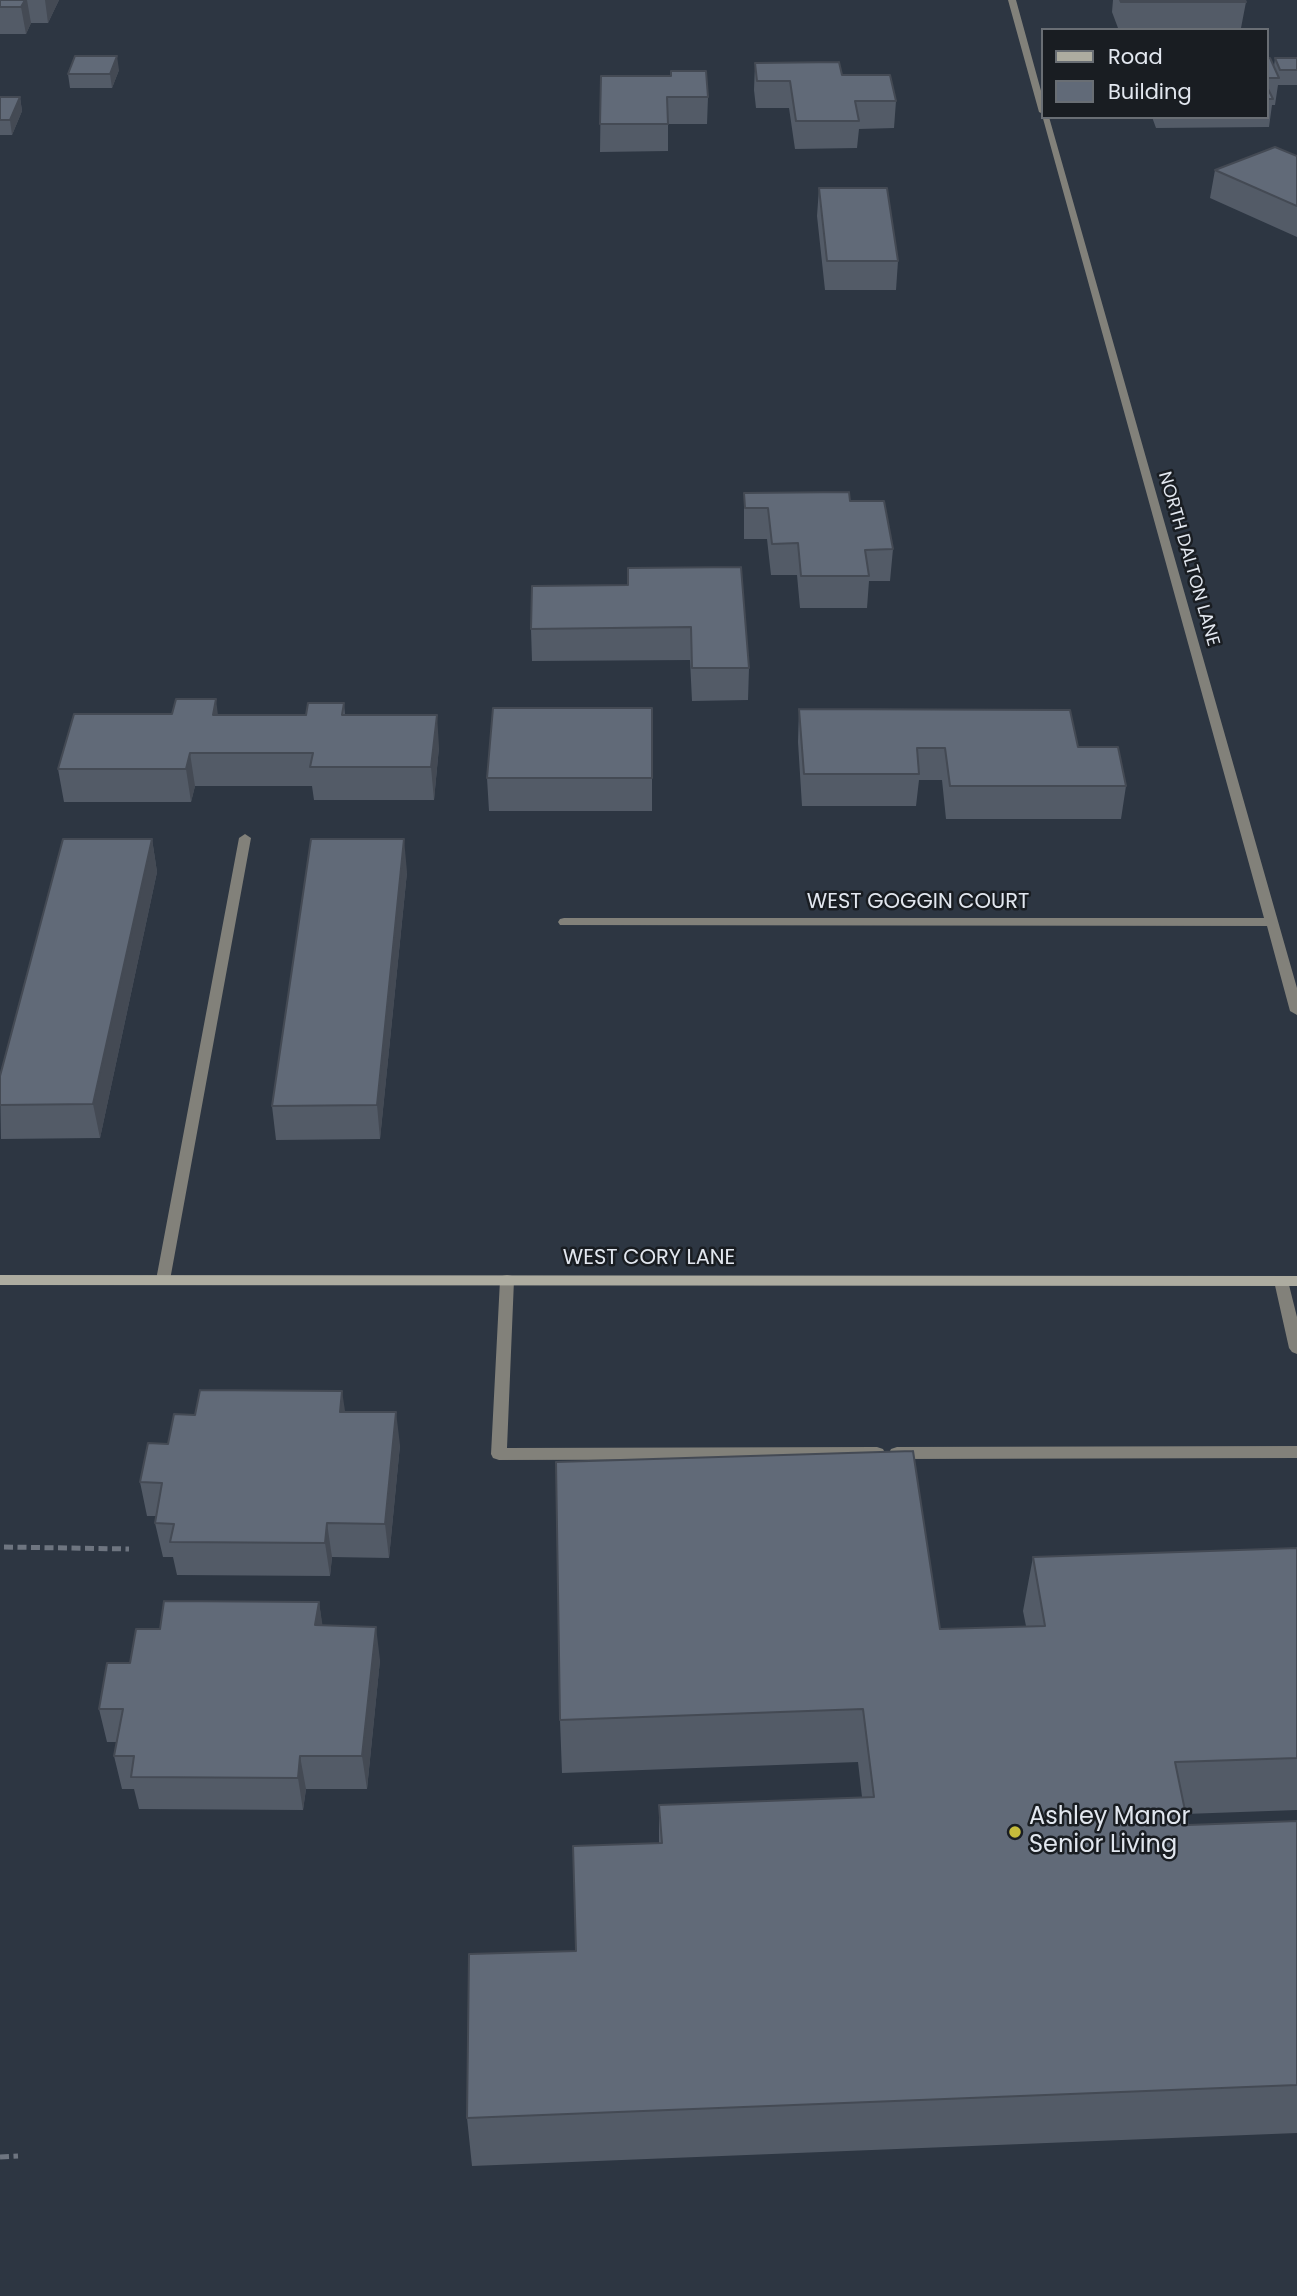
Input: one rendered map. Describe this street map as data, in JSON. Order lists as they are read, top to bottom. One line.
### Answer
{"streets":{"street":["NORTH DALTON LANE","WEST GOGGIN COURT","WEST CORY LANE"]},"crossings":[["NORTH DALTON LANE","WEST GOGGIN COURT"]],"places":["Ashley Manor Senior Living"],"legend":["Road","Building"]}
